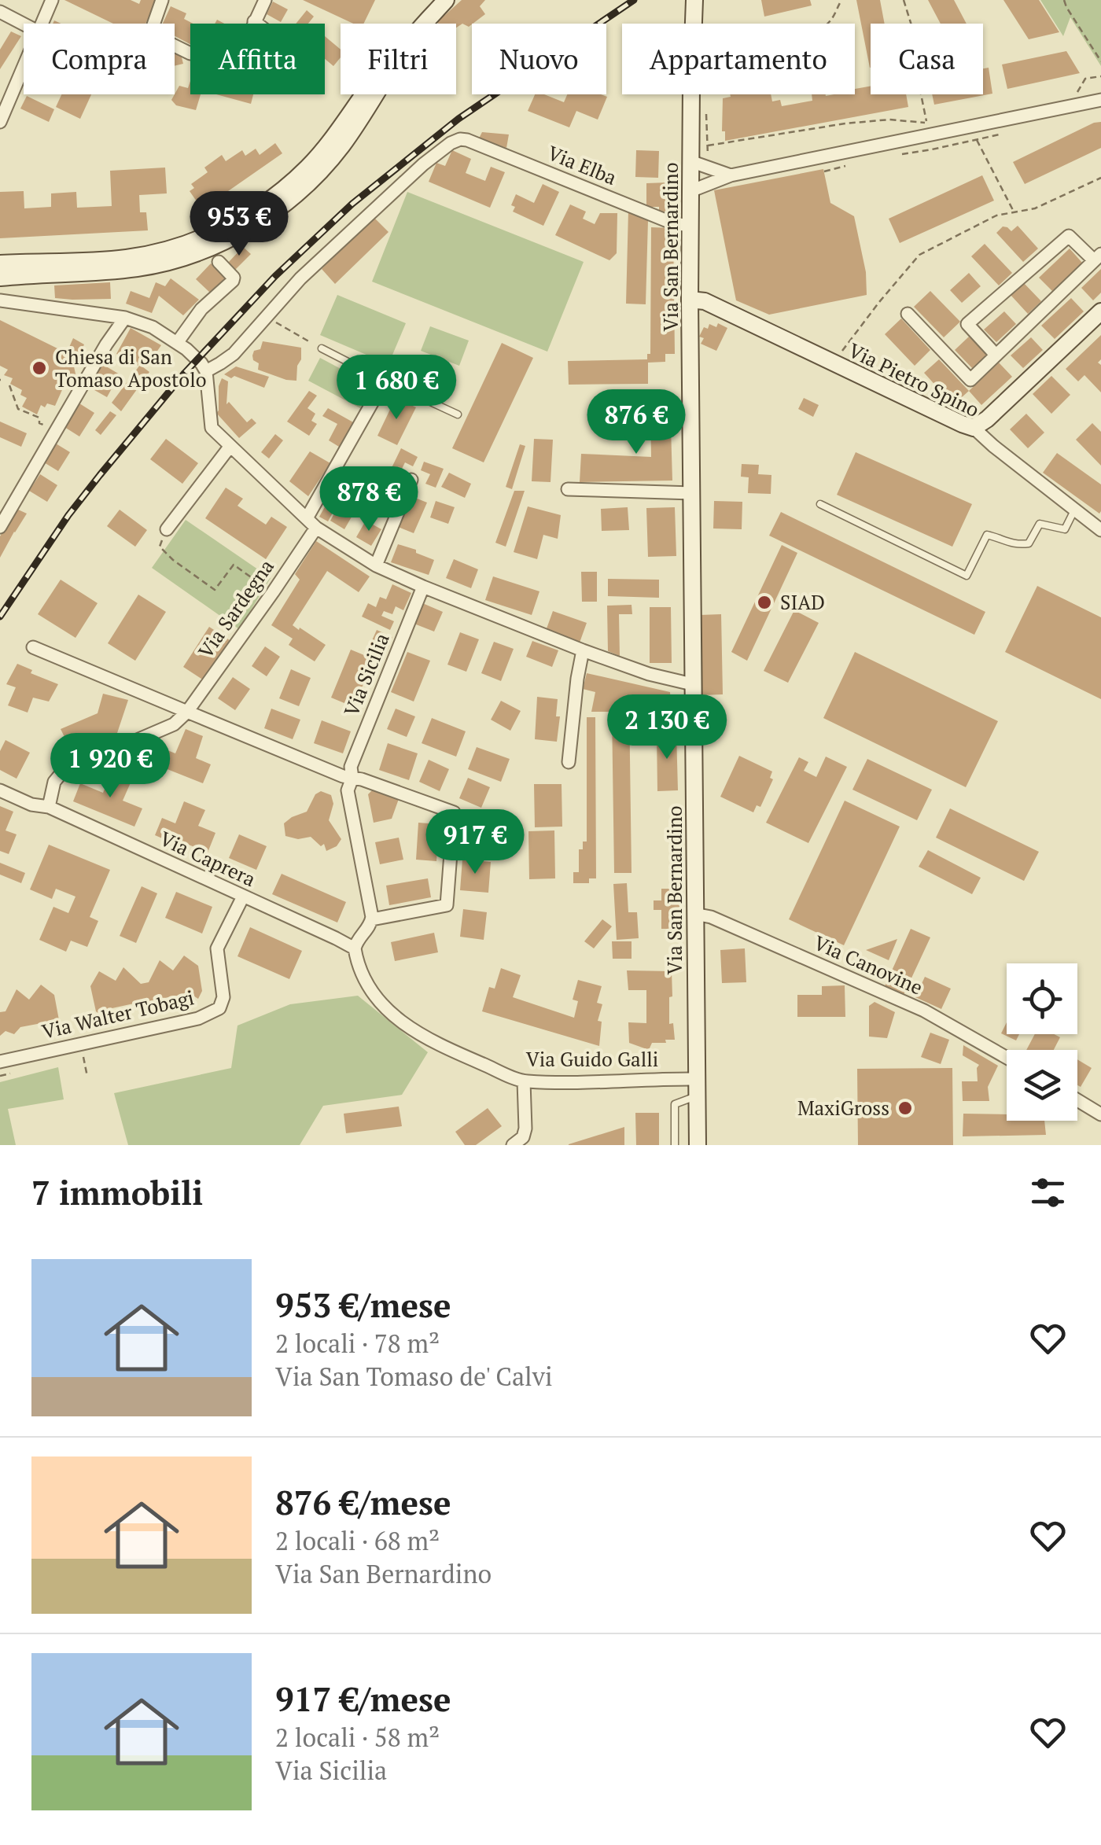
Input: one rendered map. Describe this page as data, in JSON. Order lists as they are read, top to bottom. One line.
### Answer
{"streets":{"main road":["Via San Bernardino","Via Pietro Spino"],"street":["Via Elba","Via Sardegna","Via Sicilia","Via Caprera","Via Canovine","Via Walter Tobagi","Via Guido Galli"]},"crossings":[["Via Elba","Via San Bernardino"],["Via San Bernardino","Via Pietro Spino"],["Via San Bernardino","Via Canovine"],["Via San Bernardino","Via Guido Galli"],["Via Sardegna","Via Caprera"],["Via Caprera","Via Walter Tobagi"],["Via Caprera","Via Guido Galli"]],"places":["Chiesa di San Tomaso Apostolo","SIAD","MaxiGross"],"page":{"chip":["Compra","Affitta","Filtri","Nuovo","Appartamento","Casa"],"price":["953 €","1 680 €","876 €","878 €","2 130 €","1 920 €","917 €"],"heading":"7 immobili","list":[{"name":"953 €/mese","note":"2 locali · 78 m² · Via San Tomaso de' Calvi"},{"name":"876 €/mese","note":"2 locali · 68 m² · Via San Bernardino"},{"name":"917 €/mese","note":"2 locali · 58 m² · Via Sicilia"}]}}
